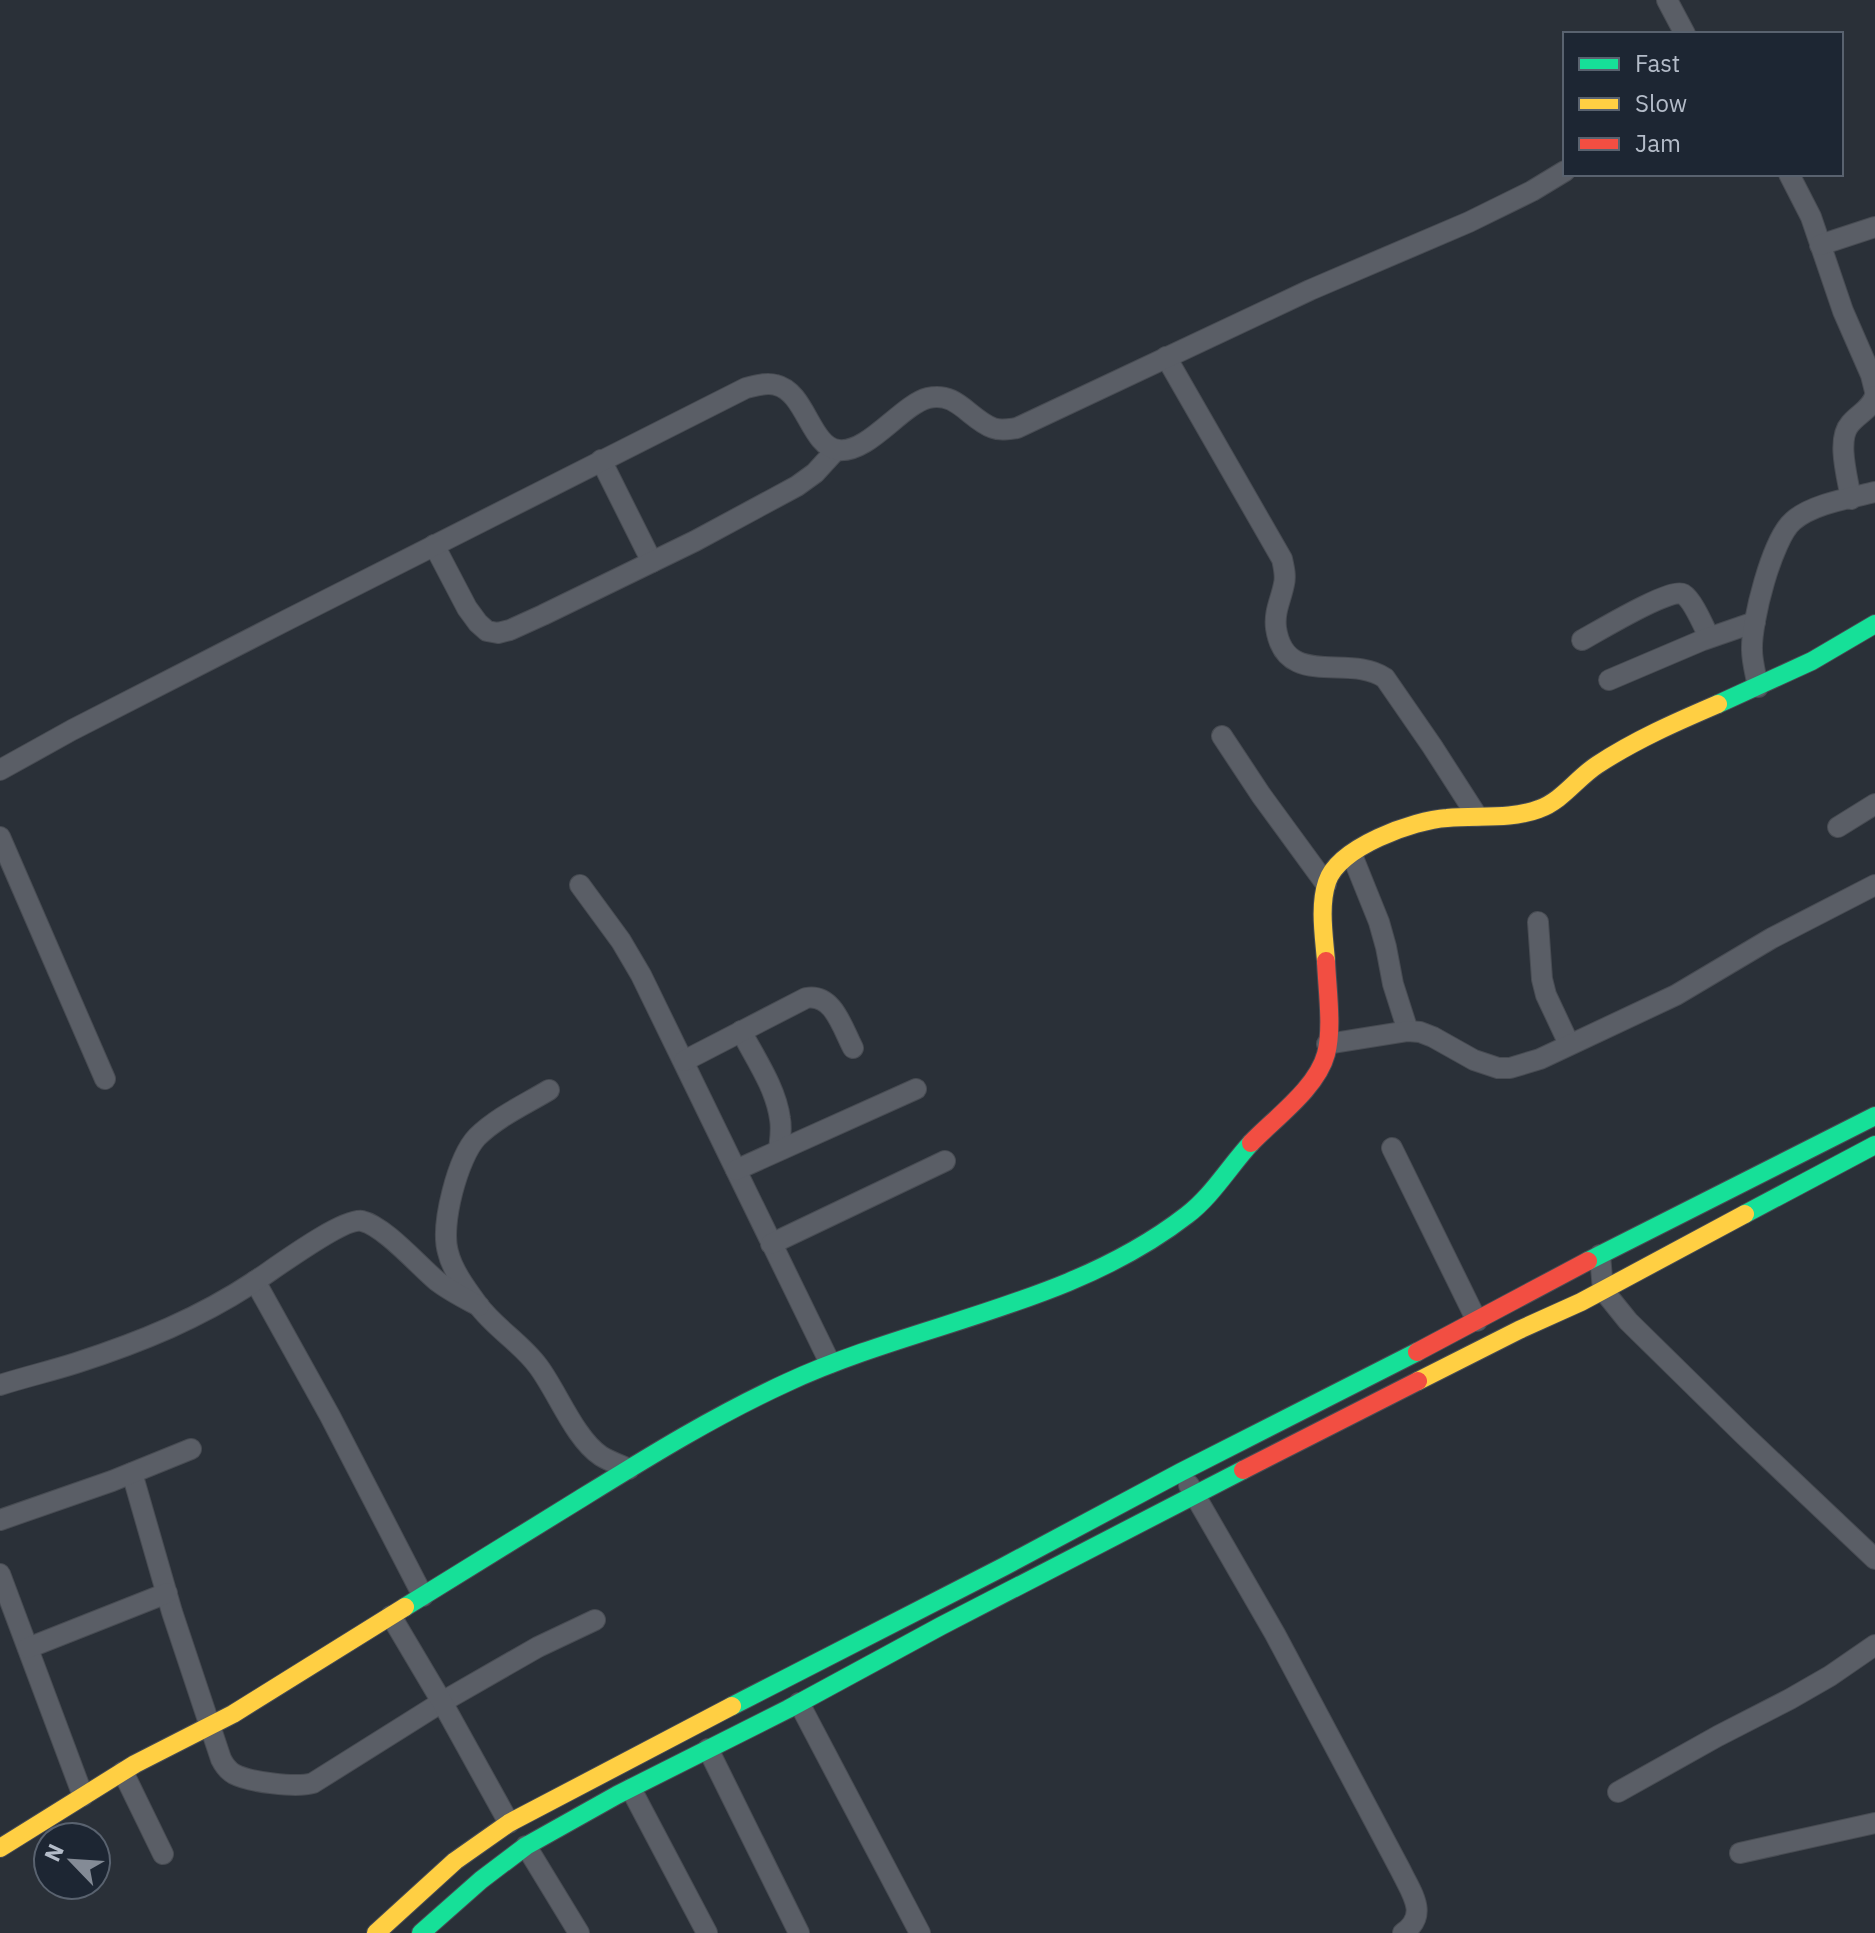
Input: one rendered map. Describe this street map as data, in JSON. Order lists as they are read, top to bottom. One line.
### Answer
{"legend":["Fast","Slow","Jam"],"north":"top left"}
